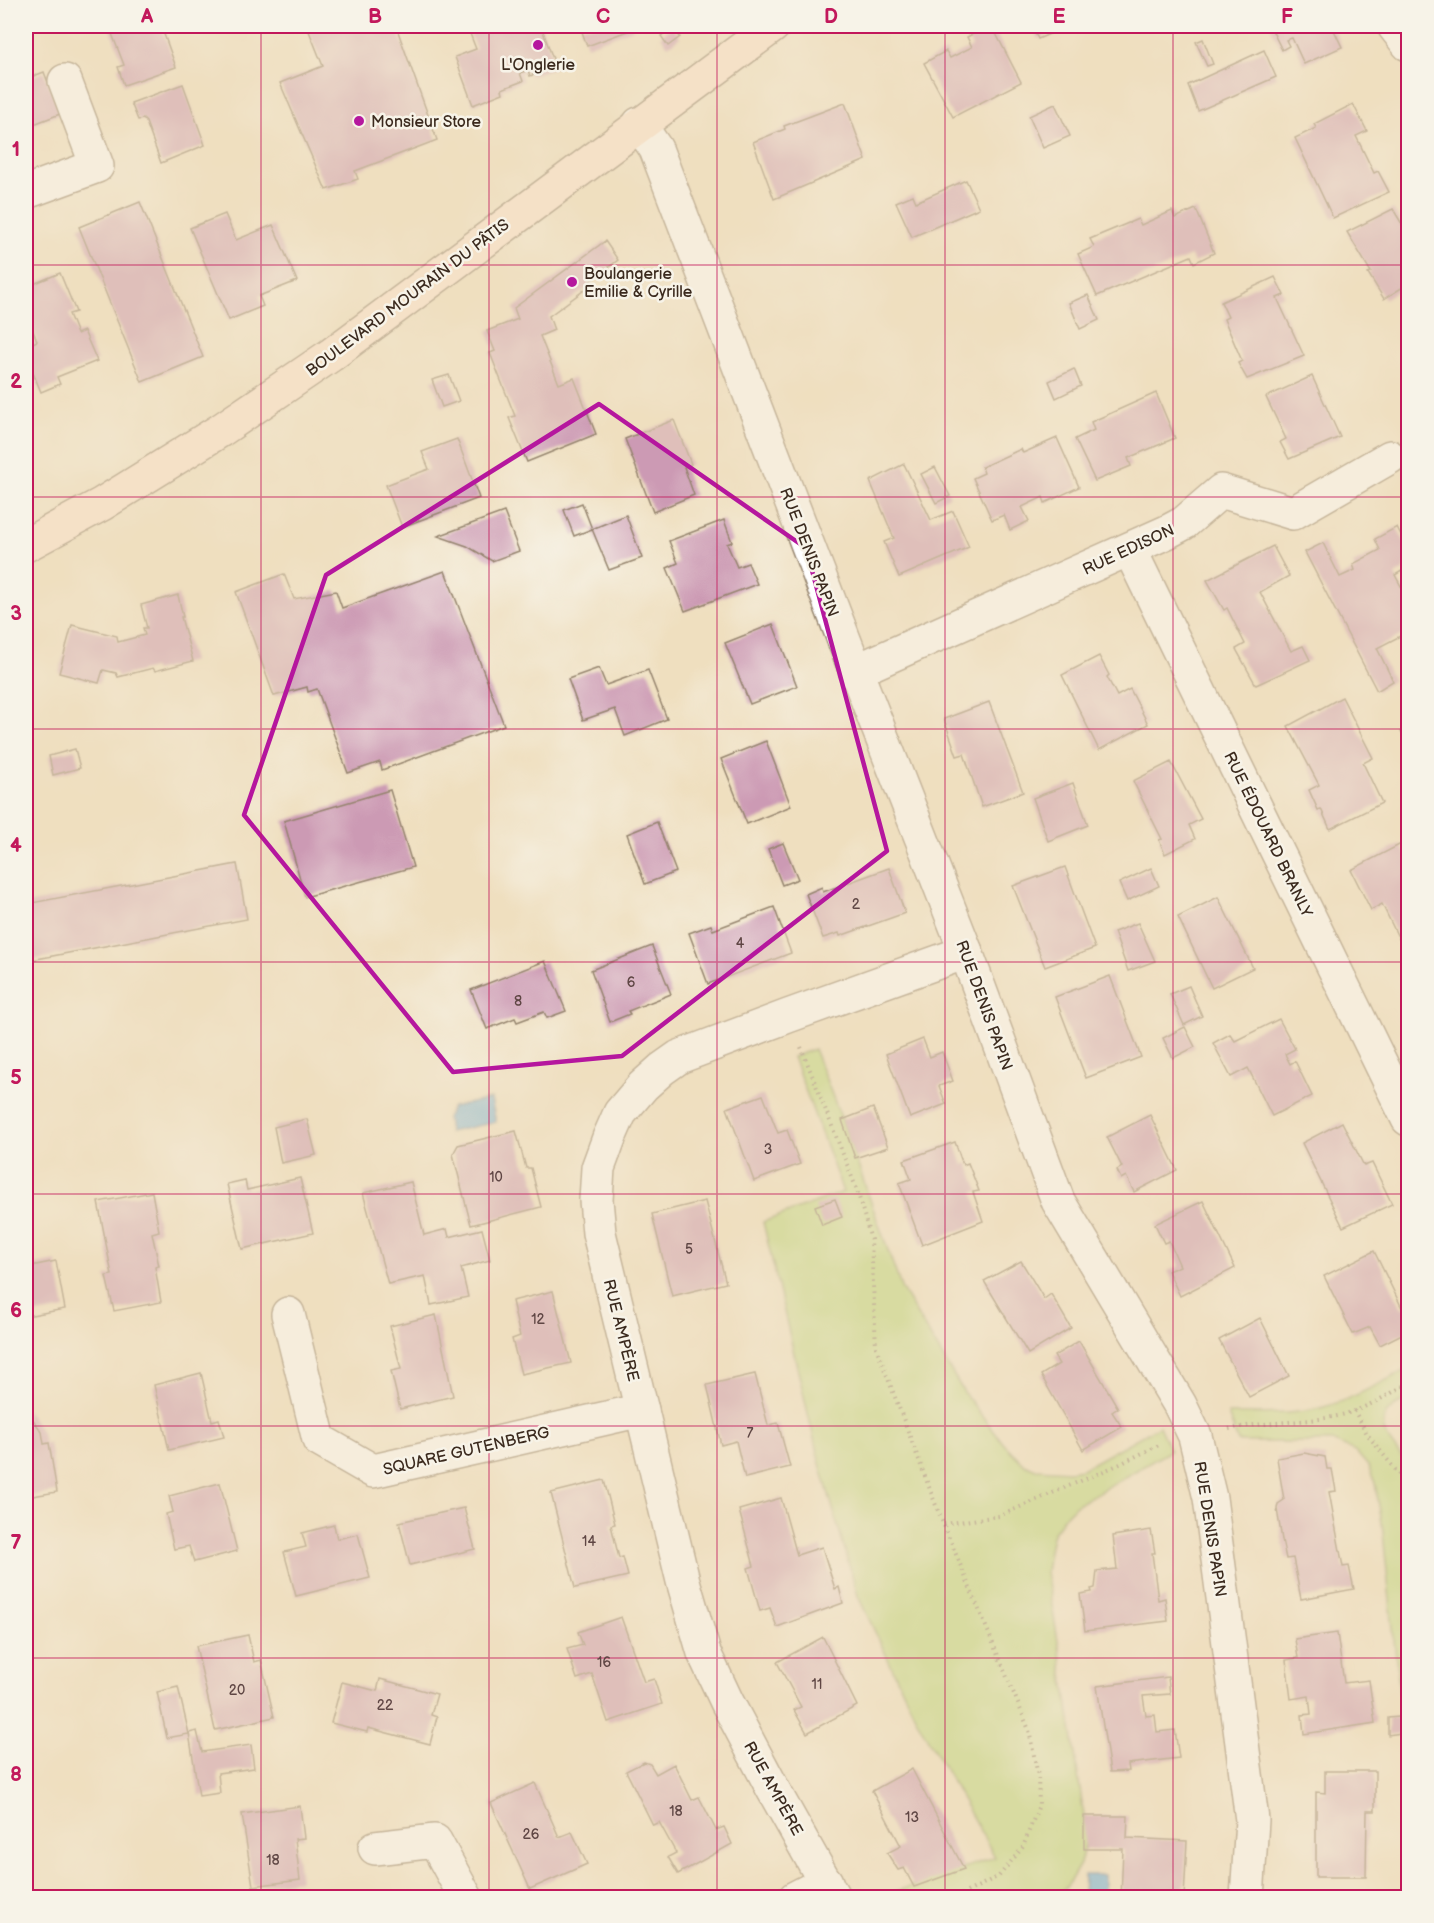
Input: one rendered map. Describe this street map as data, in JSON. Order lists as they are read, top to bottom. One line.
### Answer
{"streets":{"main road":["BOULEVARD MOURAIN DU PÂTIS"],"street":["RUE EDISON","RUE DENIS PAPIN","RUE ÉDOUARD BRANLY","RUE AMPÈRE","SQUARE GUTENBERG"]},"crossings":[["BOULEVARD MOURAIN DU PÂTIS","RUE DENIS PAPIN"],["RUE EDISON","RUE DENIS PAPIN"],["RUE EDISON","RUE ÉDOUARD BRANLY"],["RUE DENIS PAPIN","RUE AMPÈRE"],["RUE AMPÈRE","SQUARE GUTENBERG"]],"places":["L'Onglerie","Monsieur Store","Boulangerie Emilie & Cyrille"],"house_numbers":["2","4","6","8","3","10","5","12","7","14","16","11","20","22","18","13","26","18"],"grid":{"columns":["A","B","C","D","E","F"],"rows":["1","2","3","4","5","6","7","8"]}}
